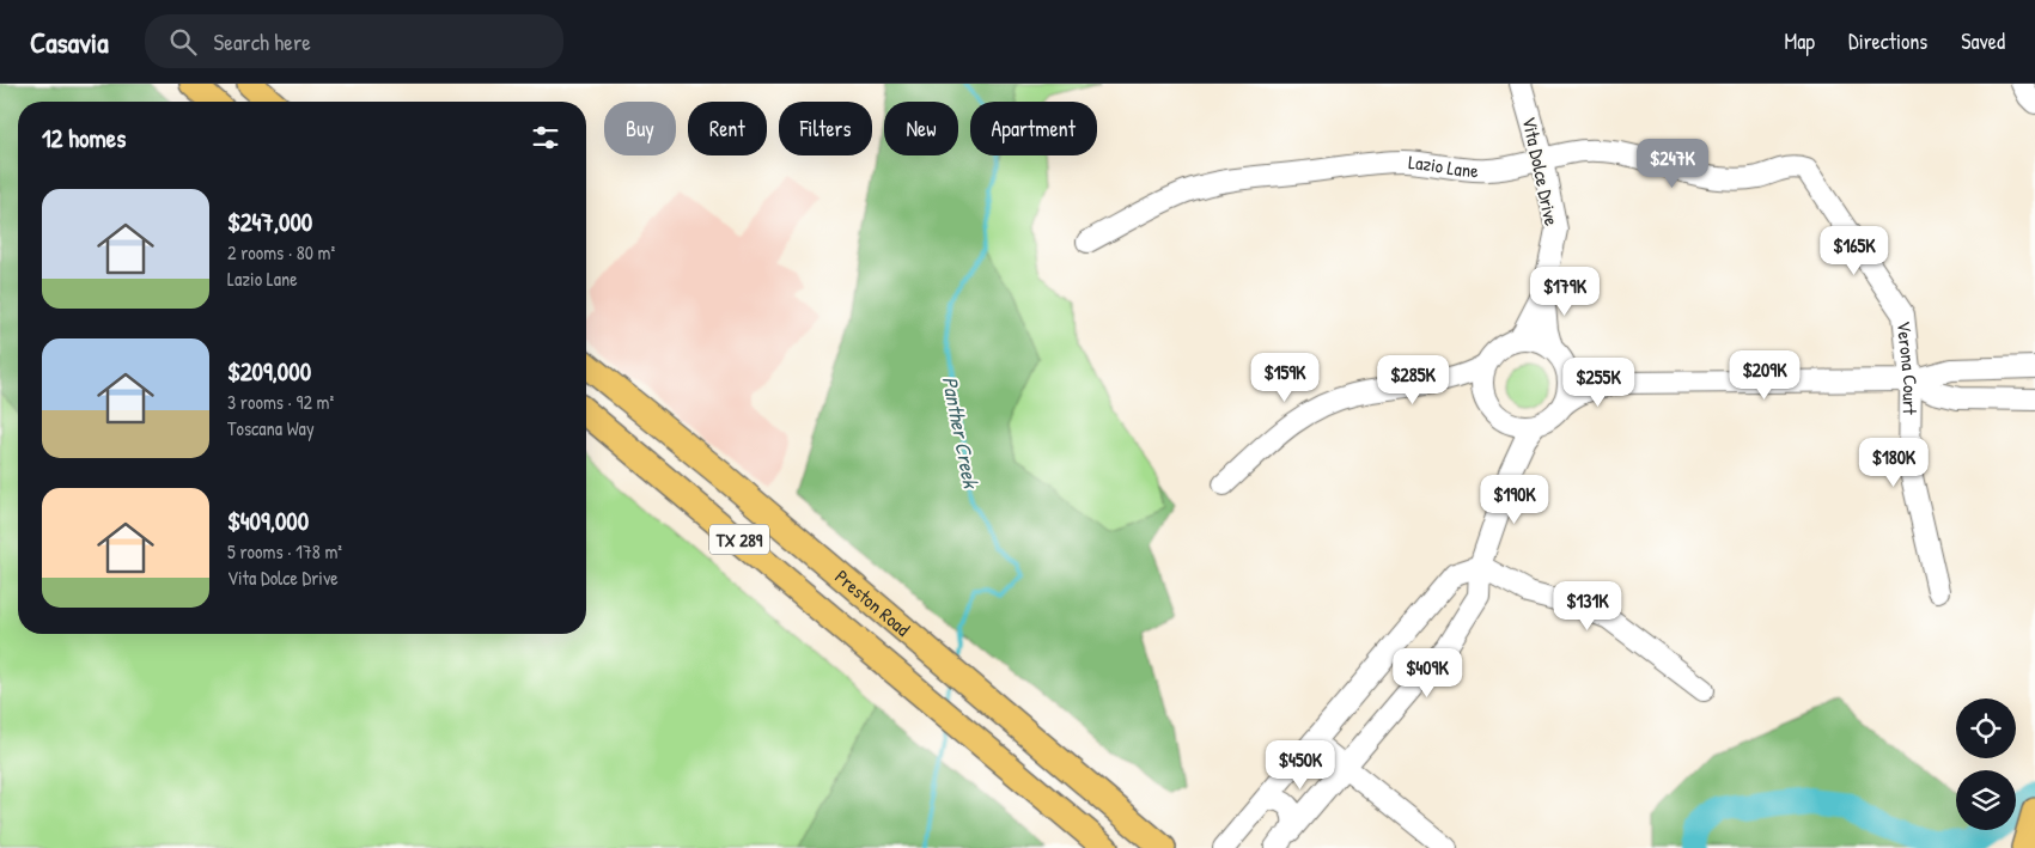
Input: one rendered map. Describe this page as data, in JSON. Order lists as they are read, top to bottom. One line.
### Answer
{"streets":{"main road":["TX 289","Preston Road"],"street":["Lazio Lane","Vita Dolce Drive","Verona Court"]},"crossings":[["Lazio Lane","Vita Dolce Drive"],["Lazio Lane","Verona Court"]],"water":["Panther Creek"],"page":{"header":"Casavia","search":"Search here","nav":["Map","Directions","Saved"],"chip":["Buy","Rent","Filters","New","Apartment"],"heading":"12 homes","price":["$247K","$165K","$179K","$209K","$159K","$285K","$255K","$180K","$190K","$131K","$409K","$450K"],"list":[{"name":"$247,000","note":"2 rooms · 80 m² · Lazio Lane"},{"name":"$209,000","note":"3 rooms · 92 m² · Toscana Way"},{"name":"$409,000","note":"5 rooms · 178 m² · Vita Dolce Drive"}]}}
